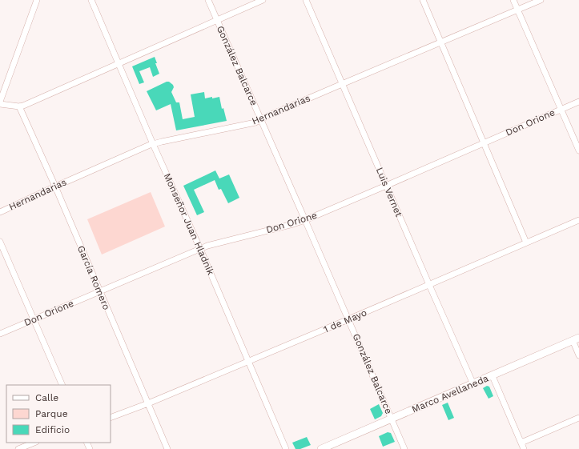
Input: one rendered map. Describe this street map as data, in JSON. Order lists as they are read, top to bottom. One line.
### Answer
{"streets":{"street":["González Balcarce","Hernandarias","Don Orione","Luis Vernet","Monseñor Juan Hladnik","García Romero","1 de Mayo","Marco Avellaneda"]},"crossings":[["González Balcarce","Hernandarias"],["González Balcarce","Don Orione"],["González Balcarce","1 de Mayo"],["González Balcarce","Marco Avellaneda"],["Hernandarias","Luis Vernet"],["Hernandarias","Monseñor Juan Hladnik"],["Hernandarias","García Romero"],["Don Orione","Luis Vernet"],["Don Orione","Monseñor Juan Hladnik"],["Don Orione","García Romero"],["Luis Vernet","1 de Mayo"],["Luis Vernet","Marco Avellaneda"],["Monseñor Juan Hladnik","1 de Mayo"],["García Romero","1 de Mayo"]],"legend":["Calle","Parque","Edificio"]}
